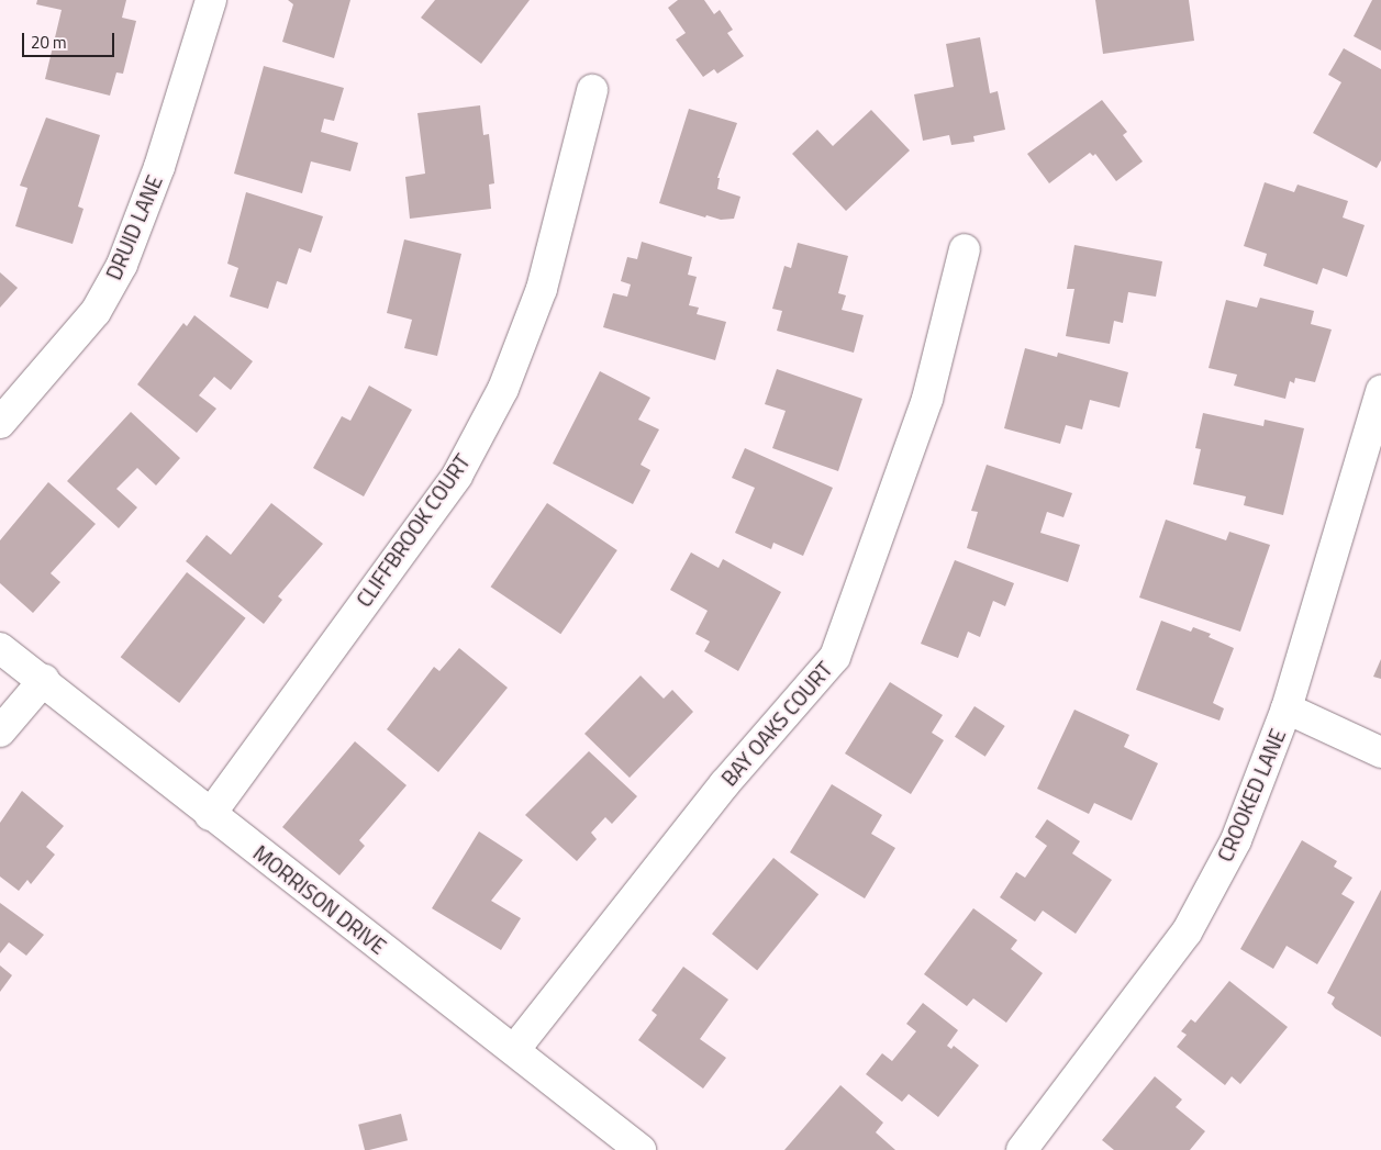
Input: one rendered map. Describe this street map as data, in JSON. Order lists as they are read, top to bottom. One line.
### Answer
{"streets":{"street":["DRUID LANE","CLIFFBROOK COURT","BAY OAKS COURT","CROOKED LANE","MORRISON DRIVE"]},"crossings":[["CLIFFBROOK COURT","MORRISON DRIVE"],["BAY OAKS COURT","MORRISON DRIVE"]],"scale_bar":"20 m"}
